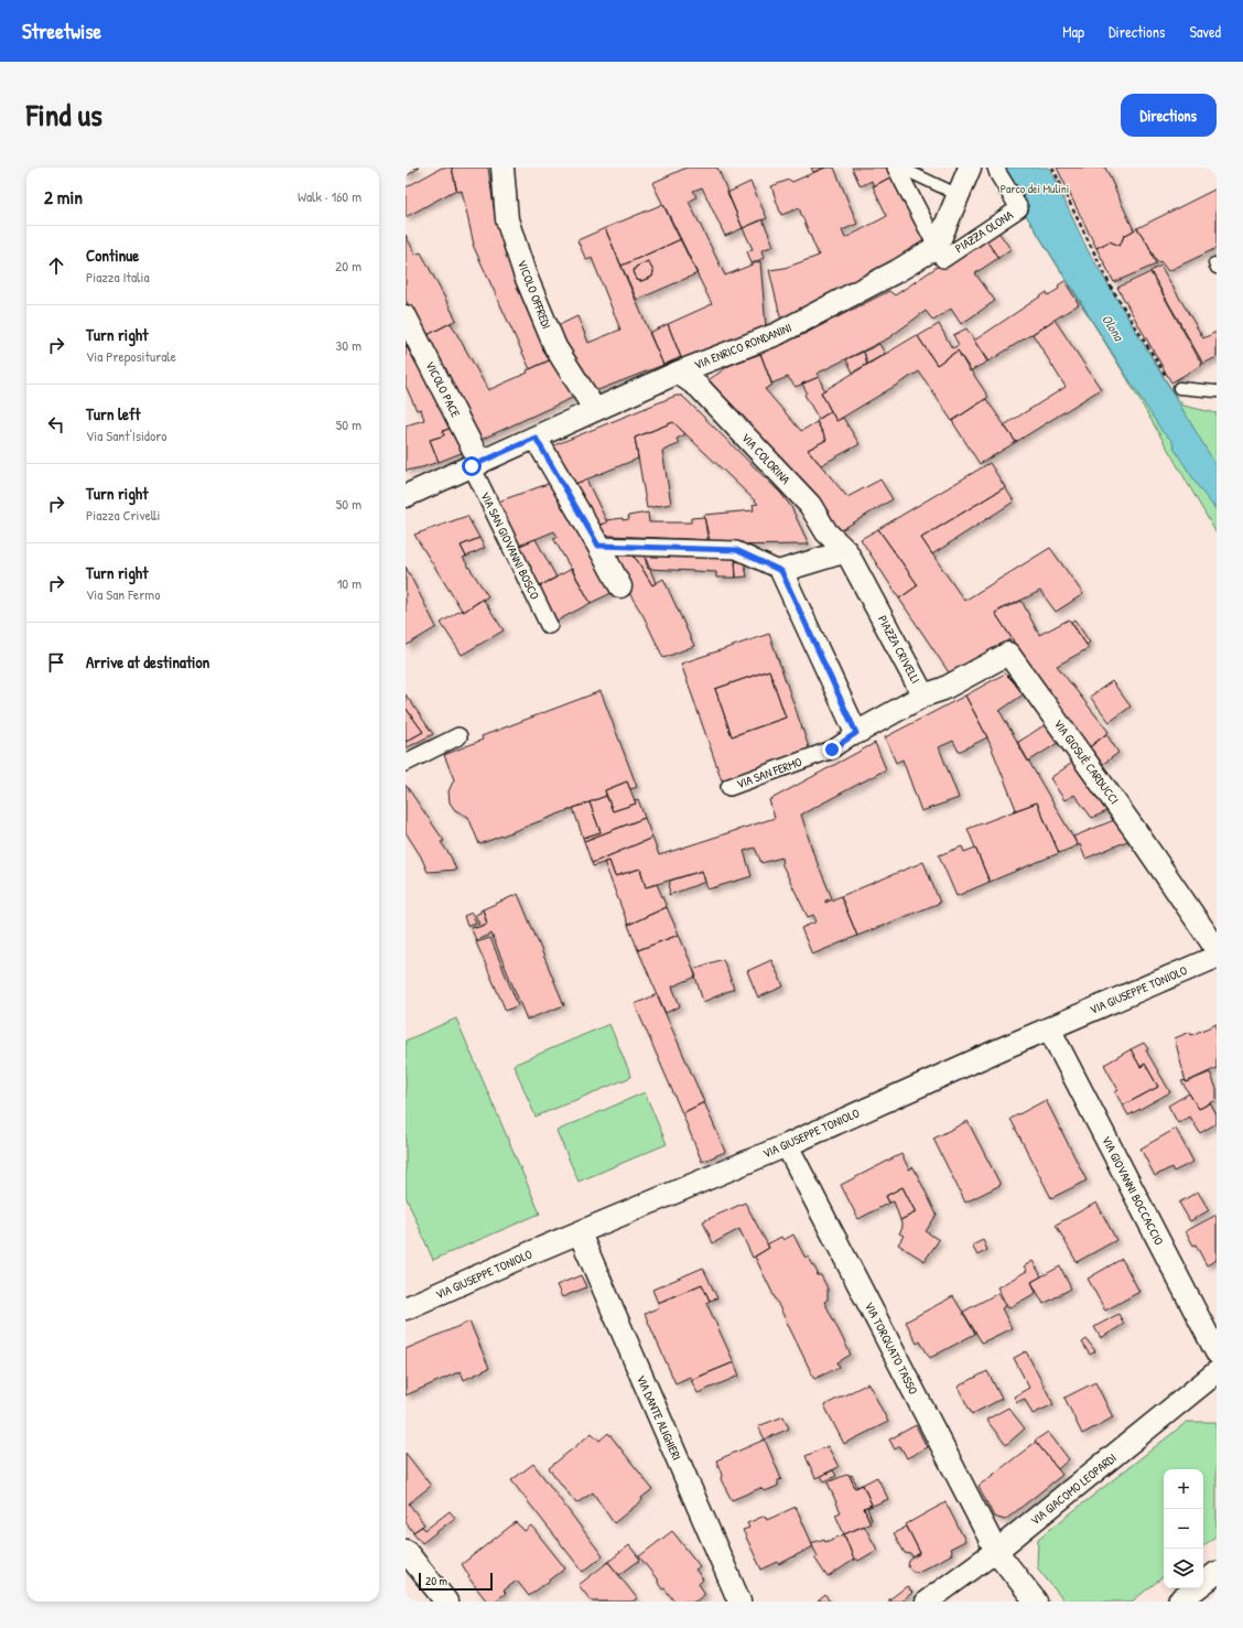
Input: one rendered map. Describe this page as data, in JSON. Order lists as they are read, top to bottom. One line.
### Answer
{"streets":{"street":["PIAZZA OLONA","VICOLO OFFREDI","VIA ENRICO RONDANINI","VICOLO PACE","VIA COLORINA","VIA SAN GIOVANNI BOSCO","PIAZZA CRIVELLI","VIA GIOSUÈ CARDUCCI","VIA SAN FERMO","VIA GIUSEPPE TONIOLO","VIA GIOVANNI BOCCACCIO","VIA TORQUATO TASSO","VIA DANTE ALIGHIERI","VIA GIACOMO LEOPARDI"]},"crossings":[["PIAZZA OLONA","VIA ENRICO RONDANINI"],["VICOLO OFFREDI","VIA ENRICO RONDANINI"],["VIA ENRICO RONDANINI","VICOLO PACE"],["VIA ENRICO RONDANINI","VIA COLORINA"],["VIA ENRICO RONDANINI","VIA SAN GIOVANNI BOSCO"],["VICOLO PACE","VIA SAN GIOVANNI BOSCO"],["VIA COLORINA","PIAZZA CRIVELLI"],["PIAZZA CRIVELLI","VIA GIOSUÈ CARDUCCI"],["PIAZZA CRIVELLI","VIA SAN FERMO"],["VIA GIUSEPPE TONIOLO","VIA GIOVANNI BOCCACCIO"],["VIA GIUSEPPE TONIOLO","VIA TORQUATO TASSO"],["VIA GIUSEPPE TONIOLO","VIA DANTE ALIGHIERI"],["VIA TORQUATO TASSO","VIA GIACOMO LEOPARDI"]],"water":["Olona"],"parks":["Parco dei Mulini"],"scale_bar":"20 m","page":{"header":"Streetwise","nav":["Map","Directions","Saved"],"title":"Find us","buttons":"Directions","heading":["2 min","Walk · 160 m"],"list":[["Continue","Piazza Italia","20 m"],["Turn right","Via Prepositurale","30 m"],["Turn left","Via Sant'Isidoro","50 m"],["Turn right","Piazza Crivelli","50 m"],["Turn right","Via San Fermo","10 m"],"Arrive at destination"],"map_buttons":["+","−"],"scale":"20 m"}}
